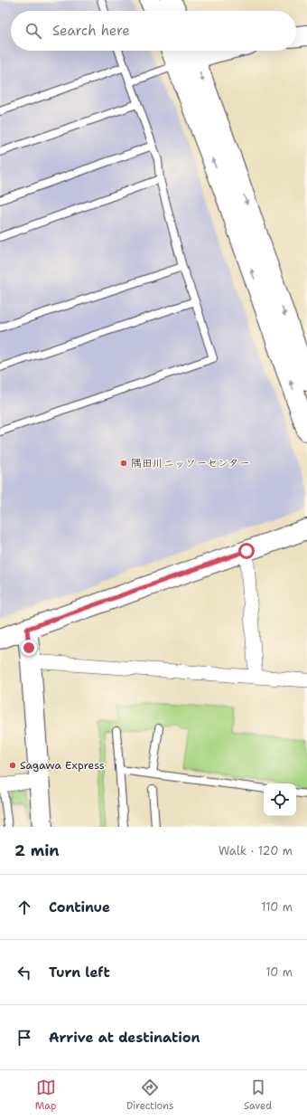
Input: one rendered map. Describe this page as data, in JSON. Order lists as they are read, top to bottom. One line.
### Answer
{"places":["隅田川ニッソーセンター","Sagawa Express"],"page":{"search":"Search here","heading":["2 min","Walk · 120 m"],"list":[["Continue","110 m"],["Turn left","10 m"],"Arrive at destination"],"nav":["Map","Directions","Saved"]}}
